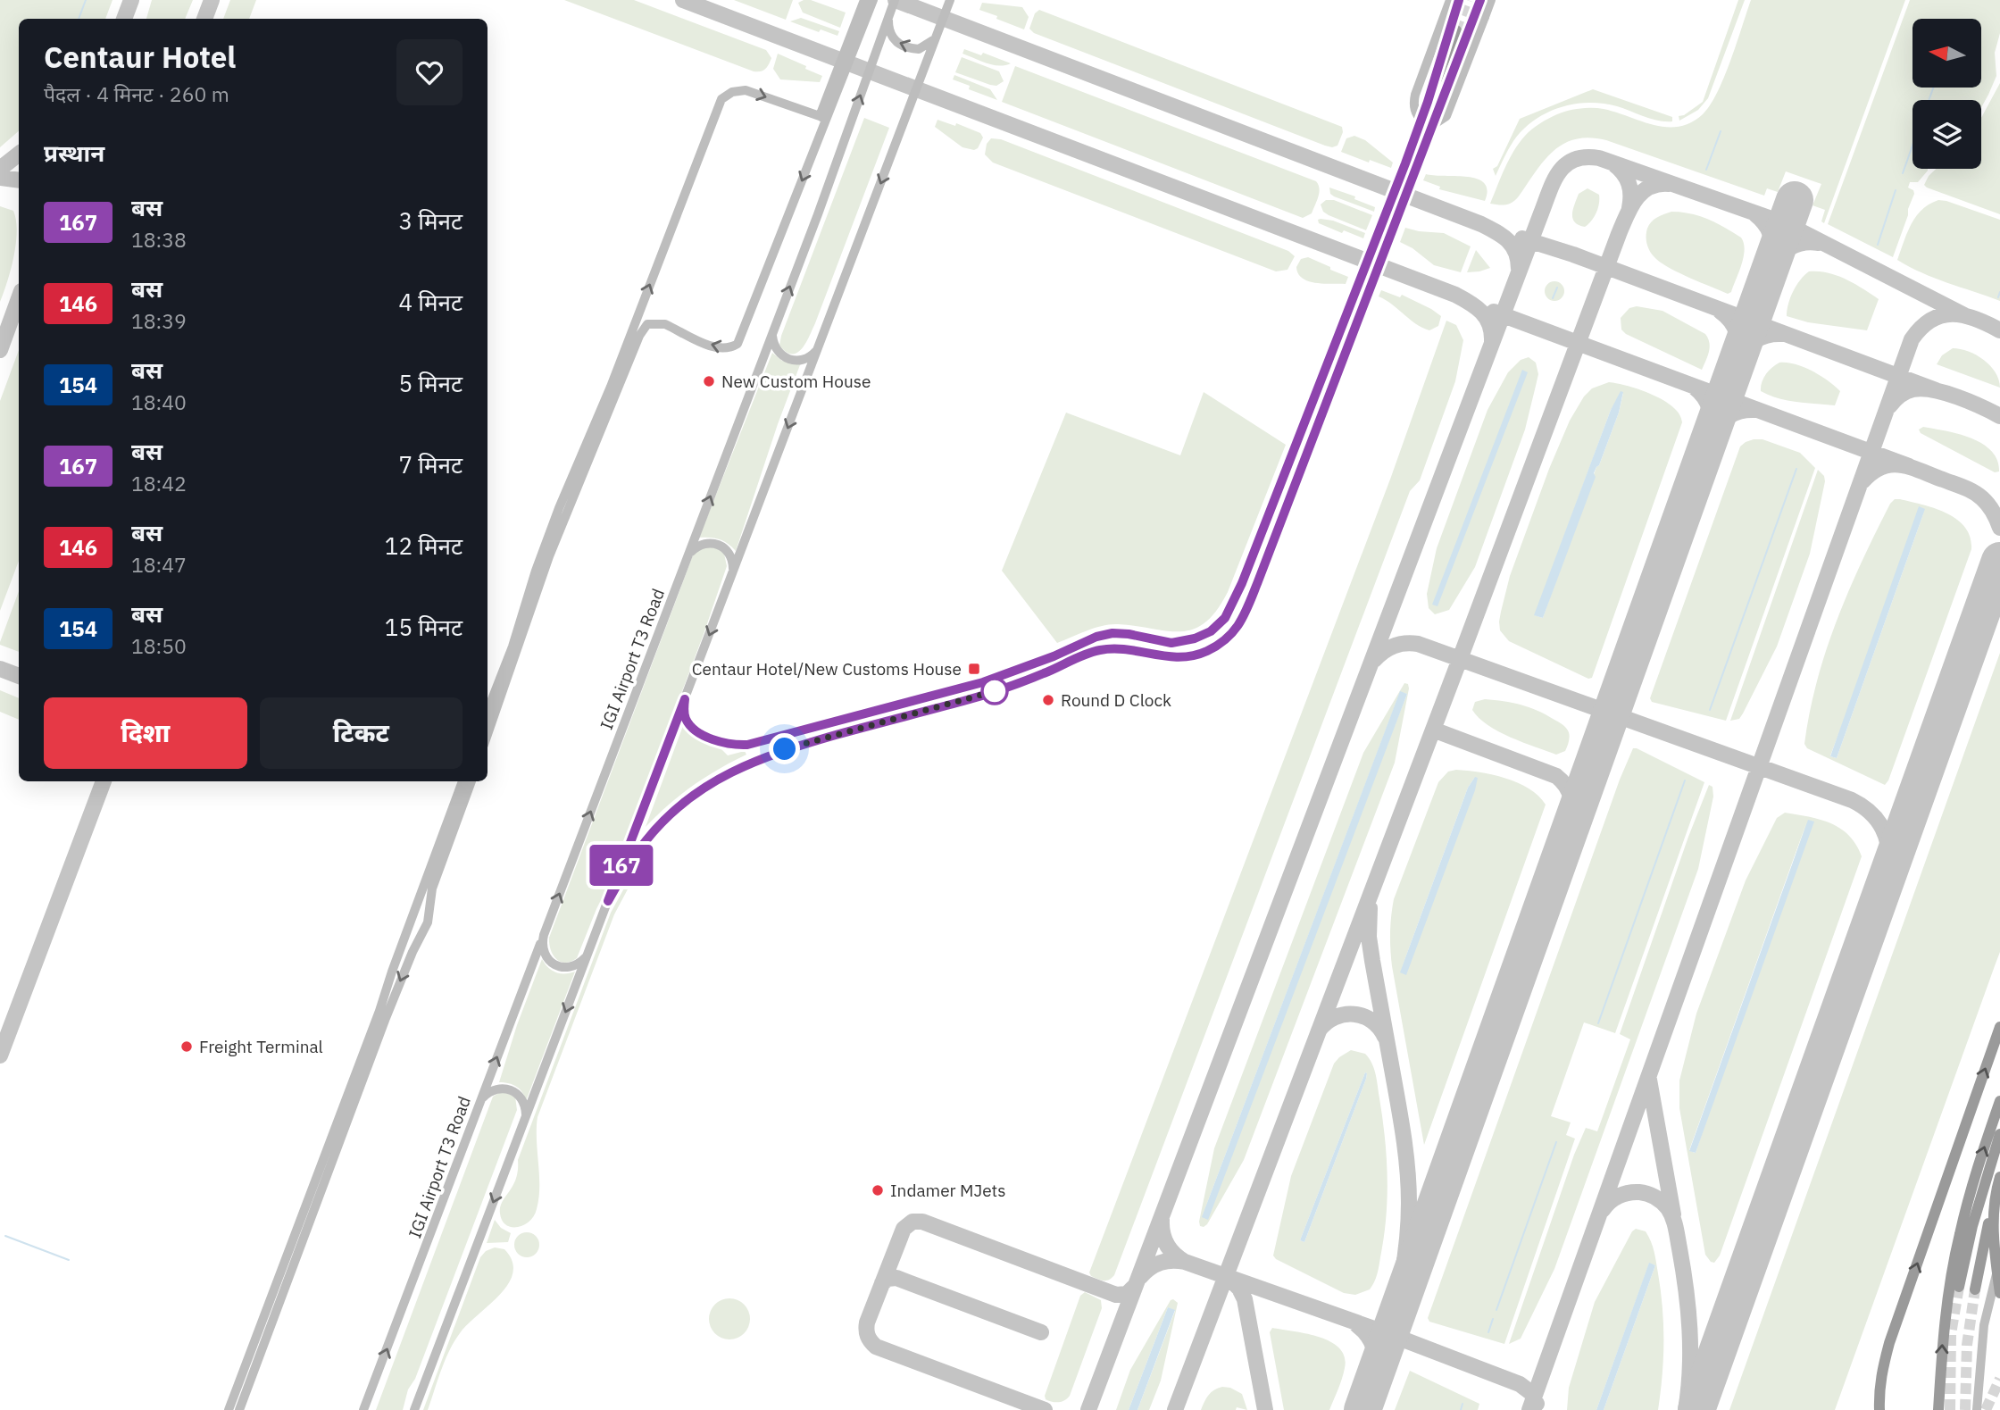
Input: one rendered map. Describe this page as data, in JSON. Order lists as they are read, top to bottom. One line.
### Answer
{"streets":{"main road":["IGI Airport T3 Road"]},"places":{"other":["New Custom House","Round D Clock","Freight Terminal","Indamer MJets"],"transit":["Centaur Hotel/New Customs House"]},"lines":["bus line 167"],"north":"left","page":{"on_map":"167","heading":[["Centaur Hotel","पैदल · 4 मिनट · 260 m"],"प्रस्थान"],"list":[{"mark":"167","name":"बस","note":"18:38","value":"3 मिनट"},{"mark":"146","name":"बस","note":"18:39","value":"4 मिनट"},{"mark":"154","name":"बस","note":"18:40","value":"5 मिनट"},{"mark":"167","name":"बस","note":"18:42","value":"7 मिनट"},{"mark":"146","name":"बस","note":"18:47","value":"12 मिनट"},{"mark":"154","name":"बस","note":"18:50","value":"15 मिनट"}],"buttons":["दिशा","टिकट"]}}
